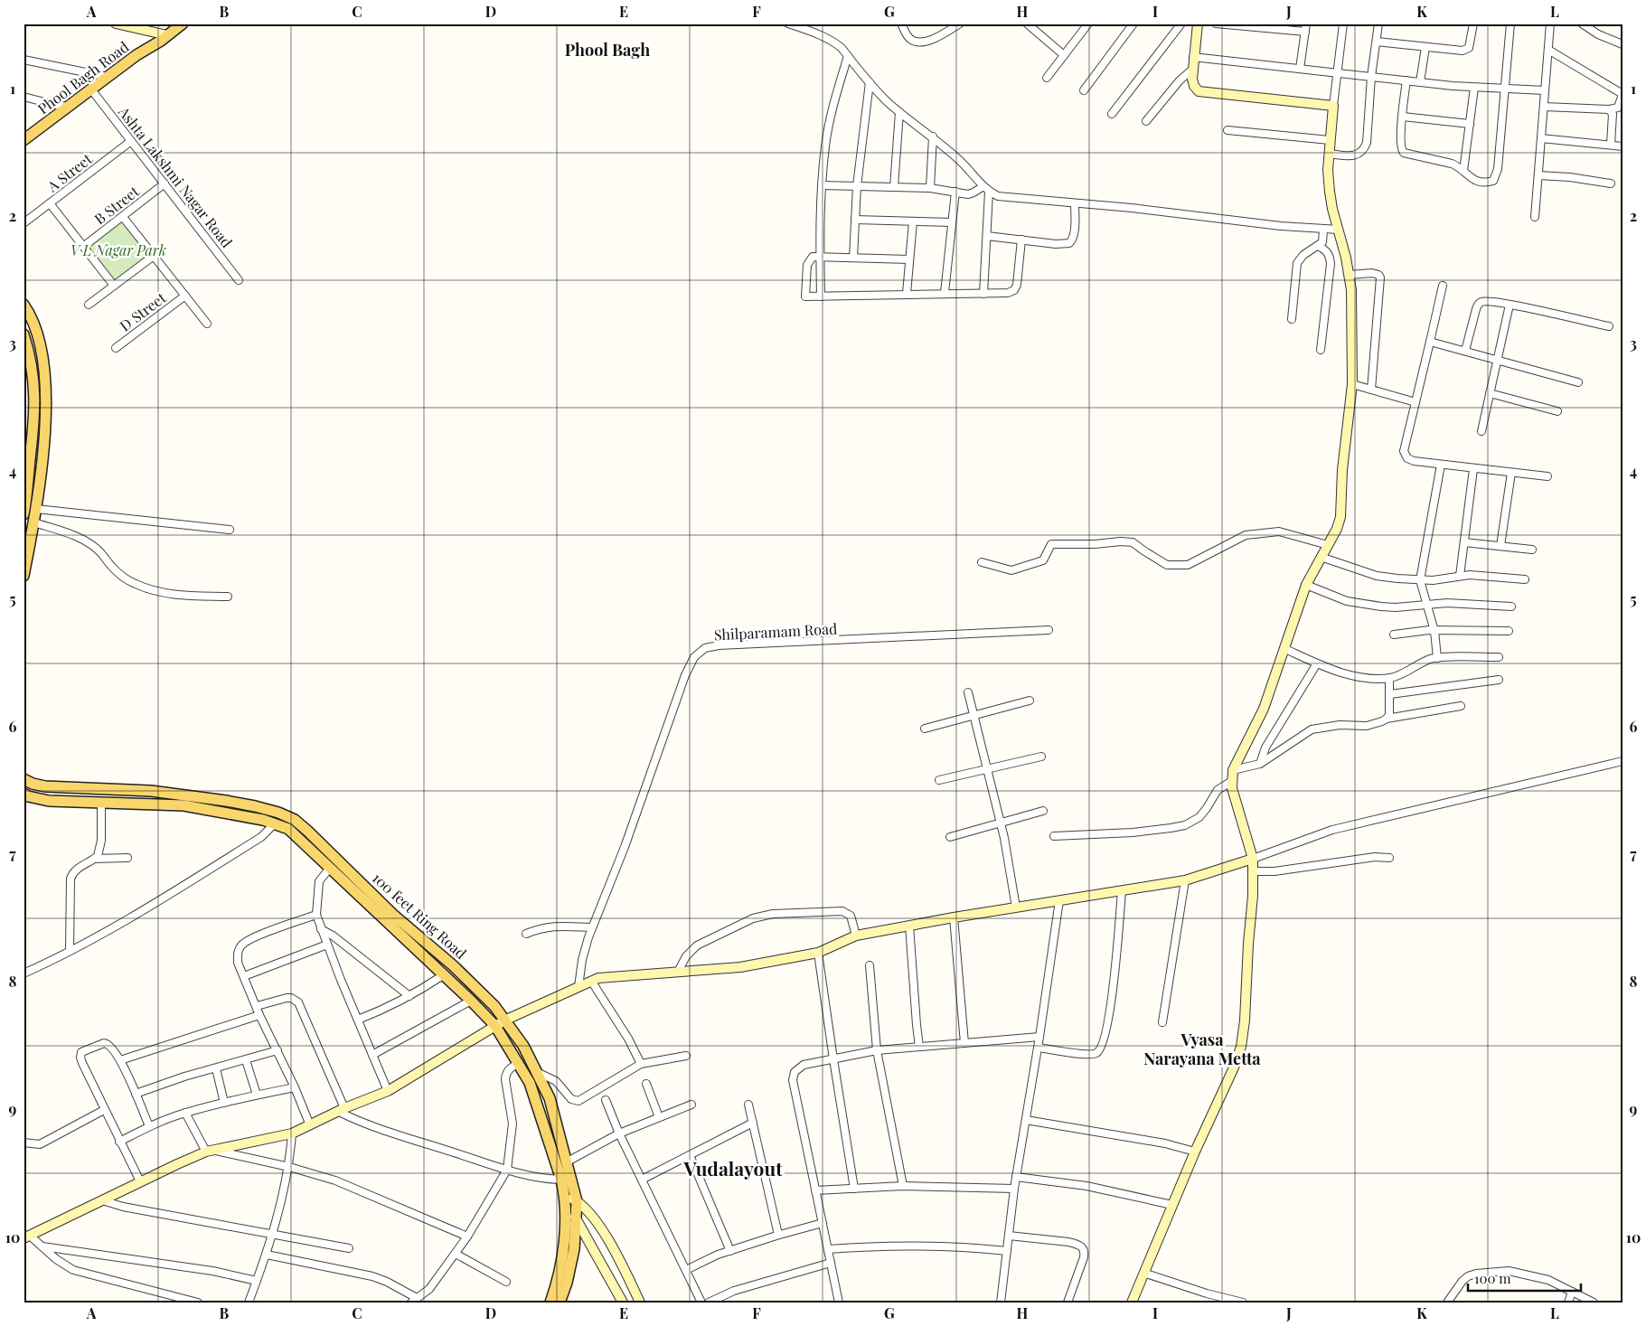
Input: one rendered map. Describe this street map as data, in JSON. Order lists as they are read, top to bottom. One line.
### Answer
{"streets":{"main road":["Phool Bagh Road","100 feet Ring Road"],"street":["A Street","Ashta Lakshmi Nagar Road","B Street","D Street","Shilparamam Road"]},"crossings":[["Phool Bagh Road","Ashta Lakshmi Nagar Road"],["A Street","Ashta Lakshmi Nagar Road"],["Ashta Lakshmi Nagar Road","B Street"]],"districts":["Phool Bagh","Vyasa Narayana Metta","Vudalayout"],"parks":["V L Nagar Park"],"scale_bar":"100 m","grid":{"columns":["A","B","C","D","E","F","G","H","I","J","K","L"],"rows":["1","2","3","4","5","6","7","8","9","10"]}}
